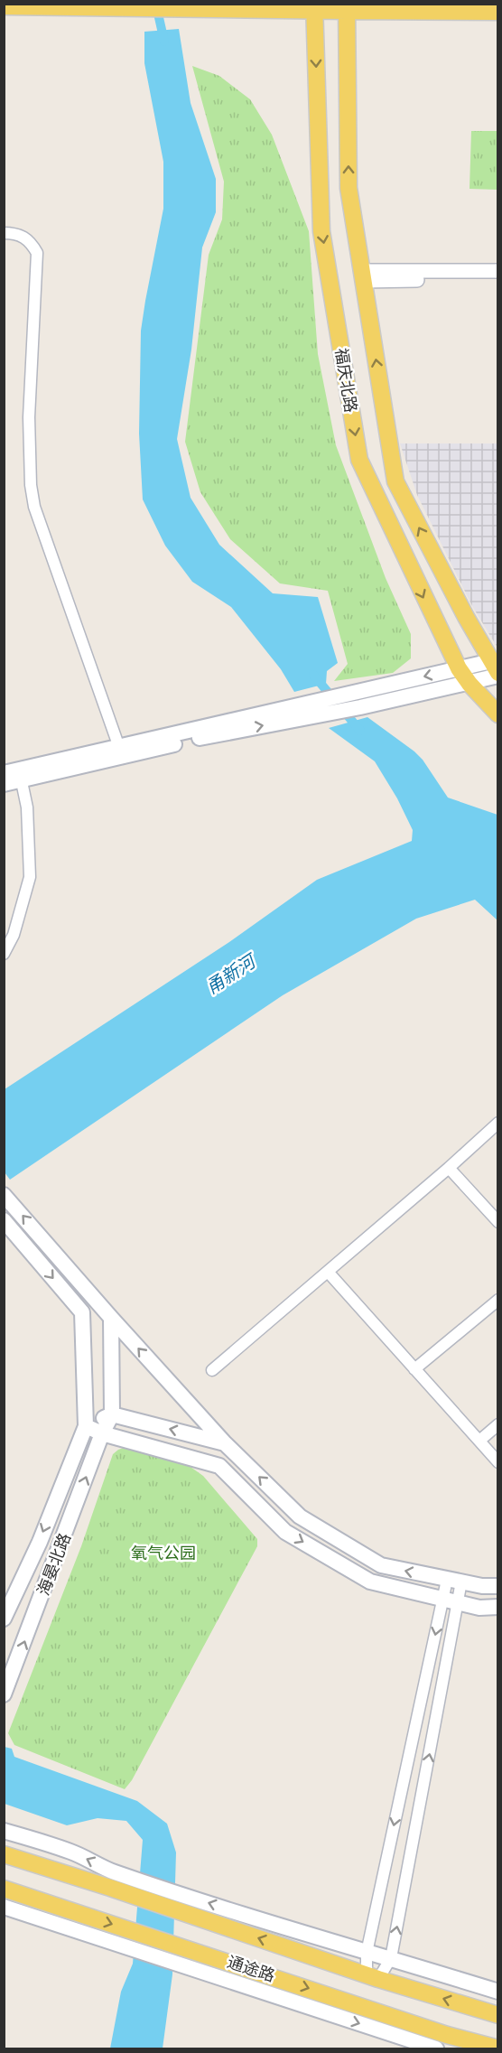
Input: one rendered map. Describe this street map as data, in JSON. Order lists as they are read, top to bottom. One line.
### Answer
{"streets":{"main road":["福庆北路","海晏北路","通途路"]},"water":["甬新河"],"parks":["氧气公园"]}
